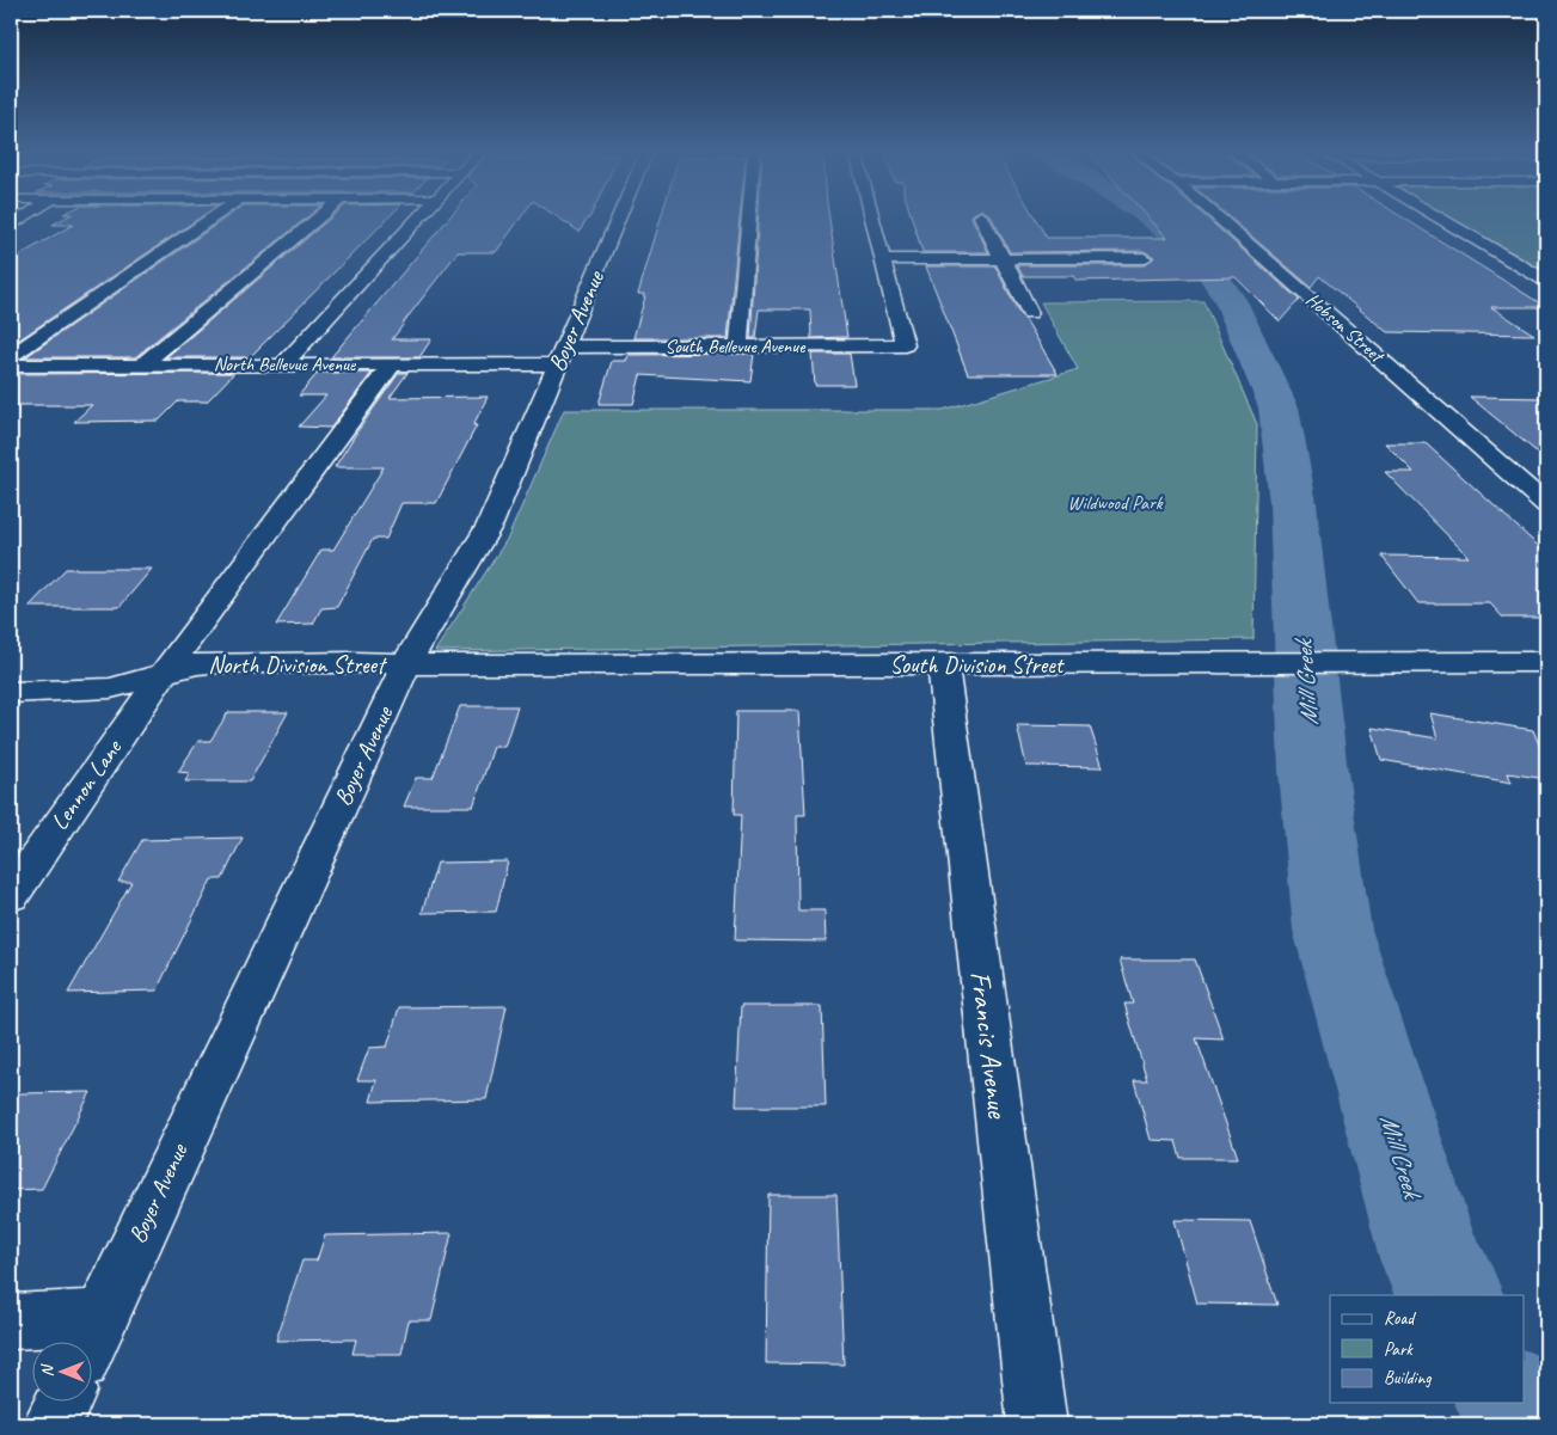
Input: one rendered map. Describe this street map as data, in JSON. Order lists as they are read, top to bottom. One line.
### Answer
{"streets":{"street":["Boyer Avenue","Hobson Street","South Bellevue Avenue","North Bellevue Avenue","North Division Street","South Division Street","Lennon Lane","Francis Avenue"]},"crossings":[["Boyer Avenue","South Bellevue Avenue"],["Boyer Avenue","North Bellevue Avenue"],["Boyer Avenue","North Division Street"],["Boyer Avenue","South Division Street"],["South Bellevue Avenue","North Bellevue Avenue"],["North Bellevue Avenue","Lennon Lane"],["North Division Street","South Division Street"],["North Division Street","Lennon Lane"],["South Division Street","Francis Avenue"]],"water":["Mill Creek"],"parks":["Wildwood Park"],"legend":["Road","Park","Building"],"north":"left"}
